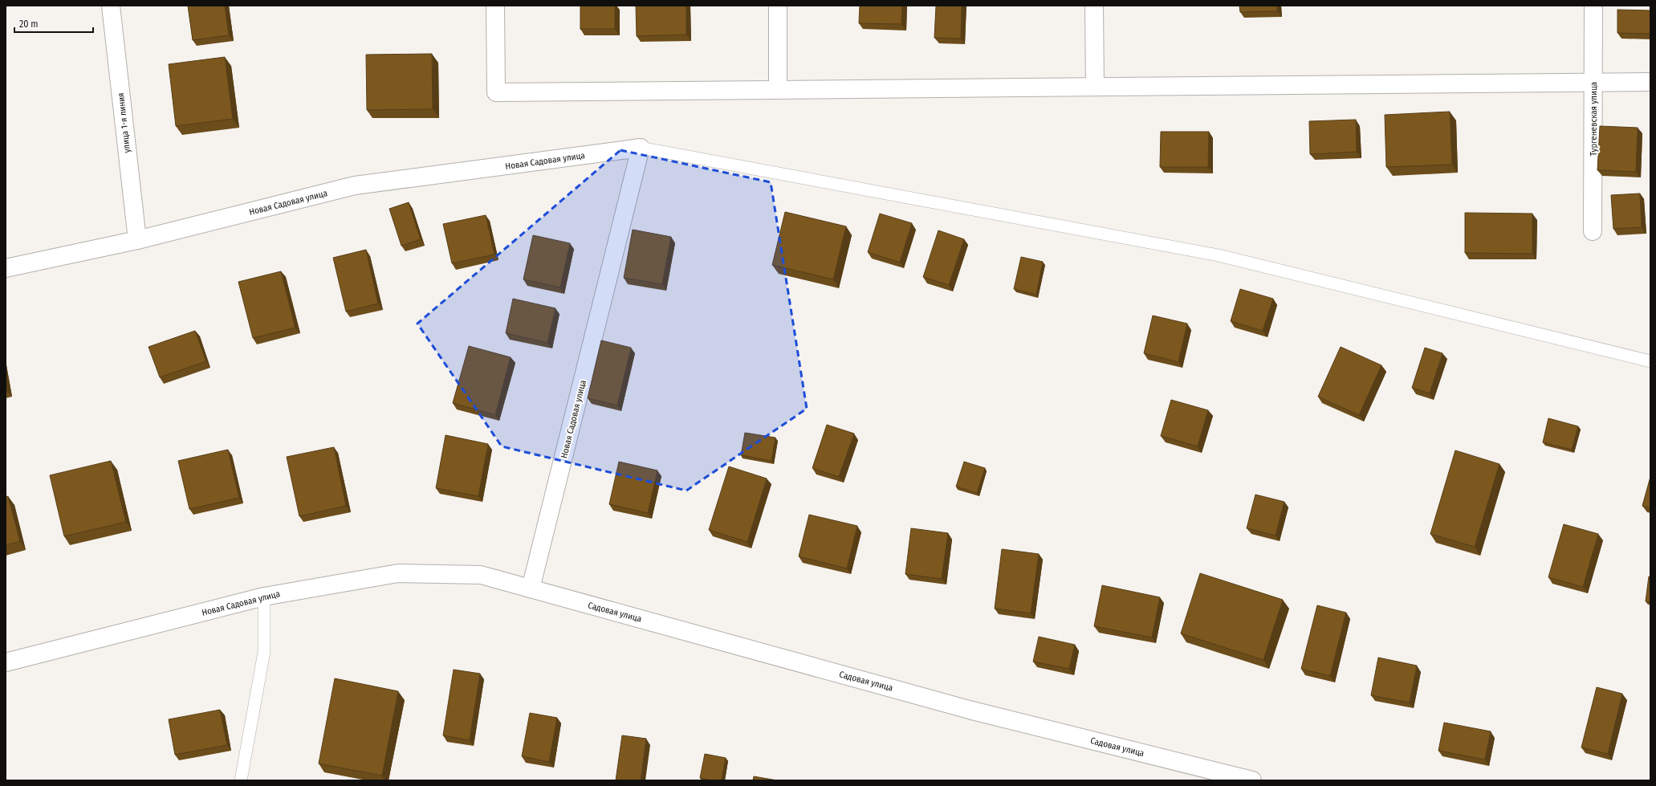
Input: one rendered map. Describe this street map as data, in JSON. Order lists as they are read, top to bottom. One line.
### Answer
{"streets":{"street":["Тургеневская улица","улица 1-я линия","Новая Садовая улица","Садовая улица"]},"crossings":[["улица 1-я линия","Новая Садовая улица"],["Новая Садовая улица","Садовая улица"]],"scale_bar":"20 m"}
